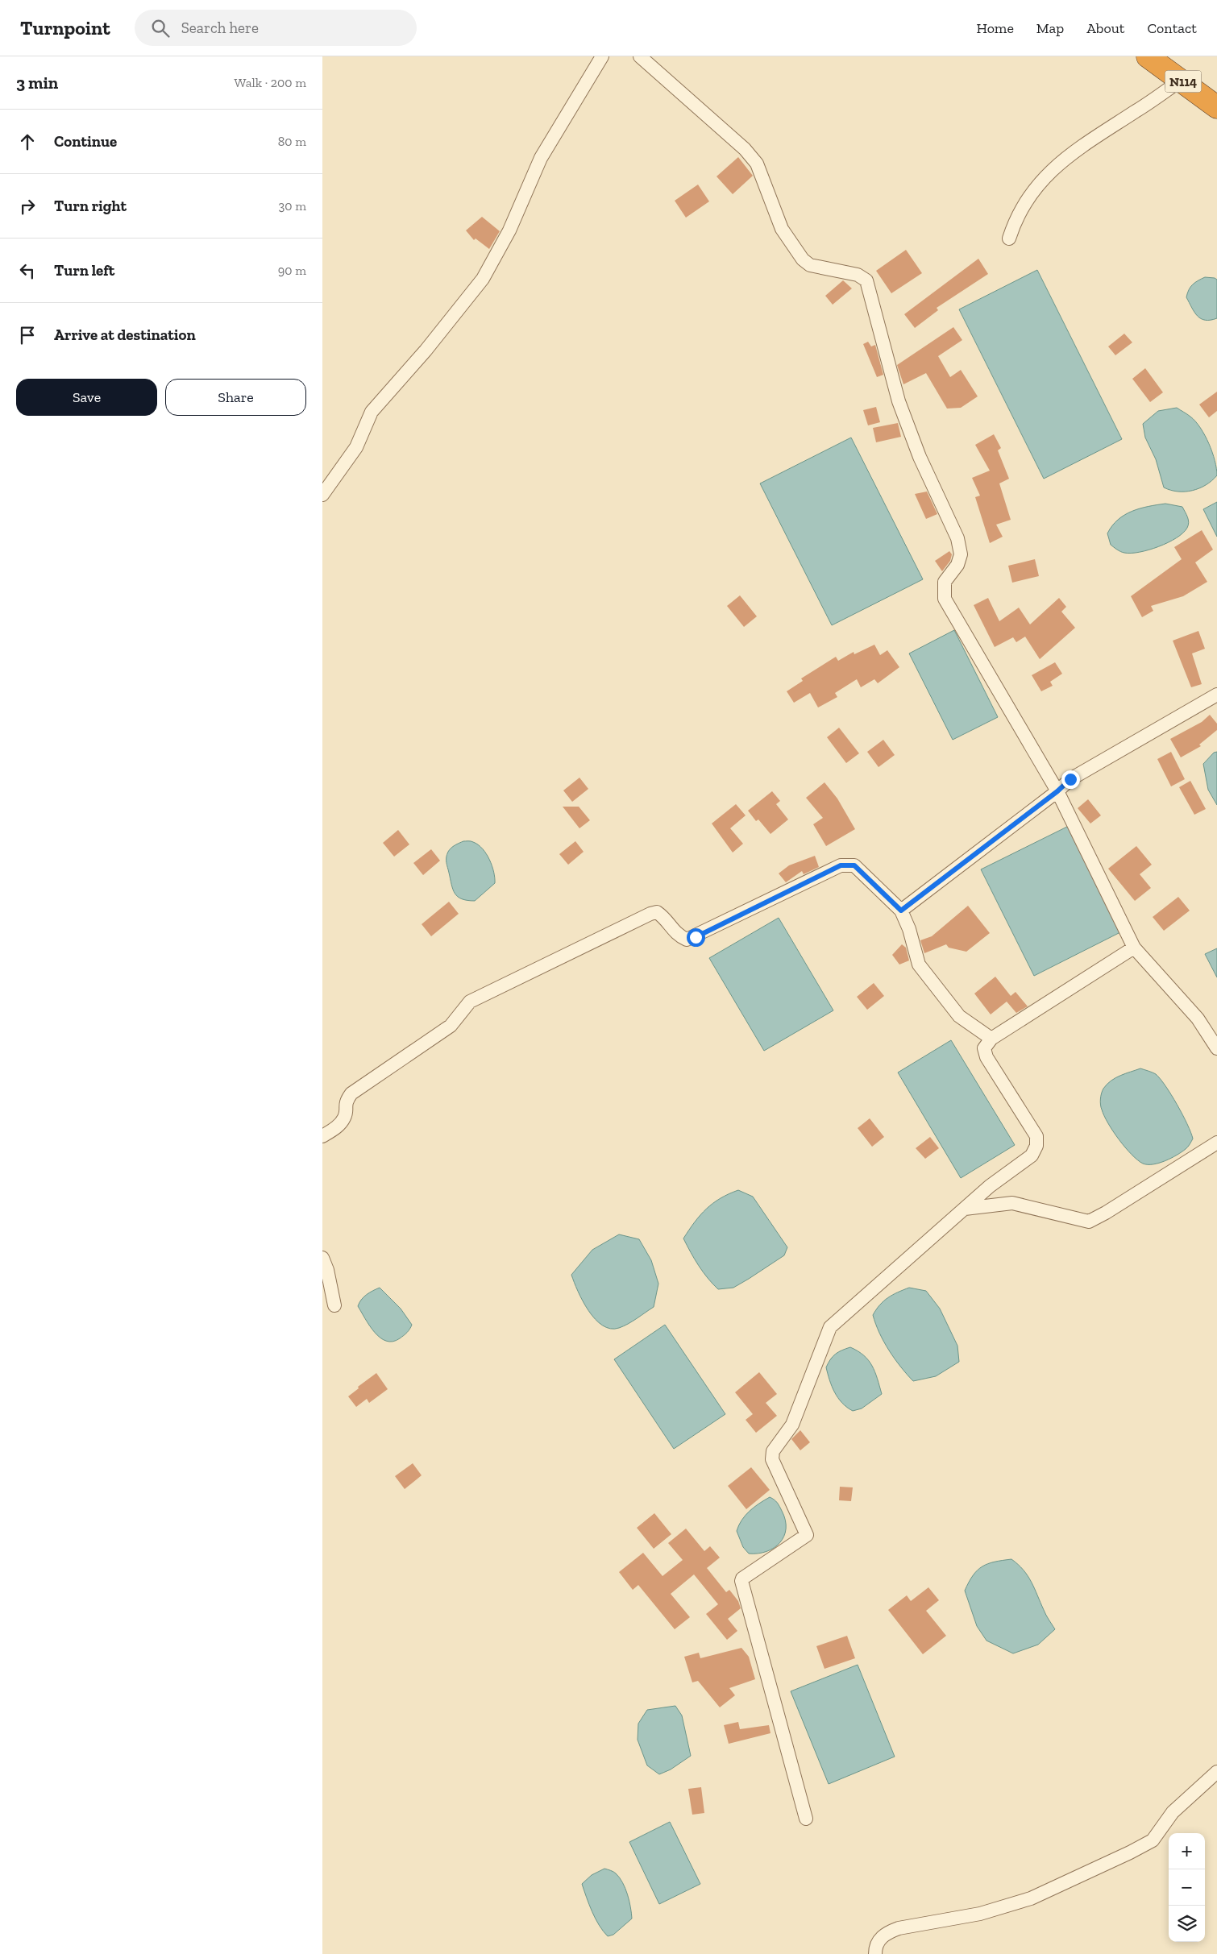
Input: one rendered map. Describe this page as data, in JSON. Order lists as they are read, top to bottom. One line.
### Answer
{"streets":{"highway":["N114"]},"page":{"header":"Turnpoint","search":"Search here","nav":["Home","Map","About","Contact"],"heading":["3 min","Walk · 200 m"],"list":[["Continue","80 m"],["Turn right","30 m"],["Turn left","90 m"],"Arrive at destination"],"buttons":["Save","Share"],"map_buttons":["+","−"]}}
